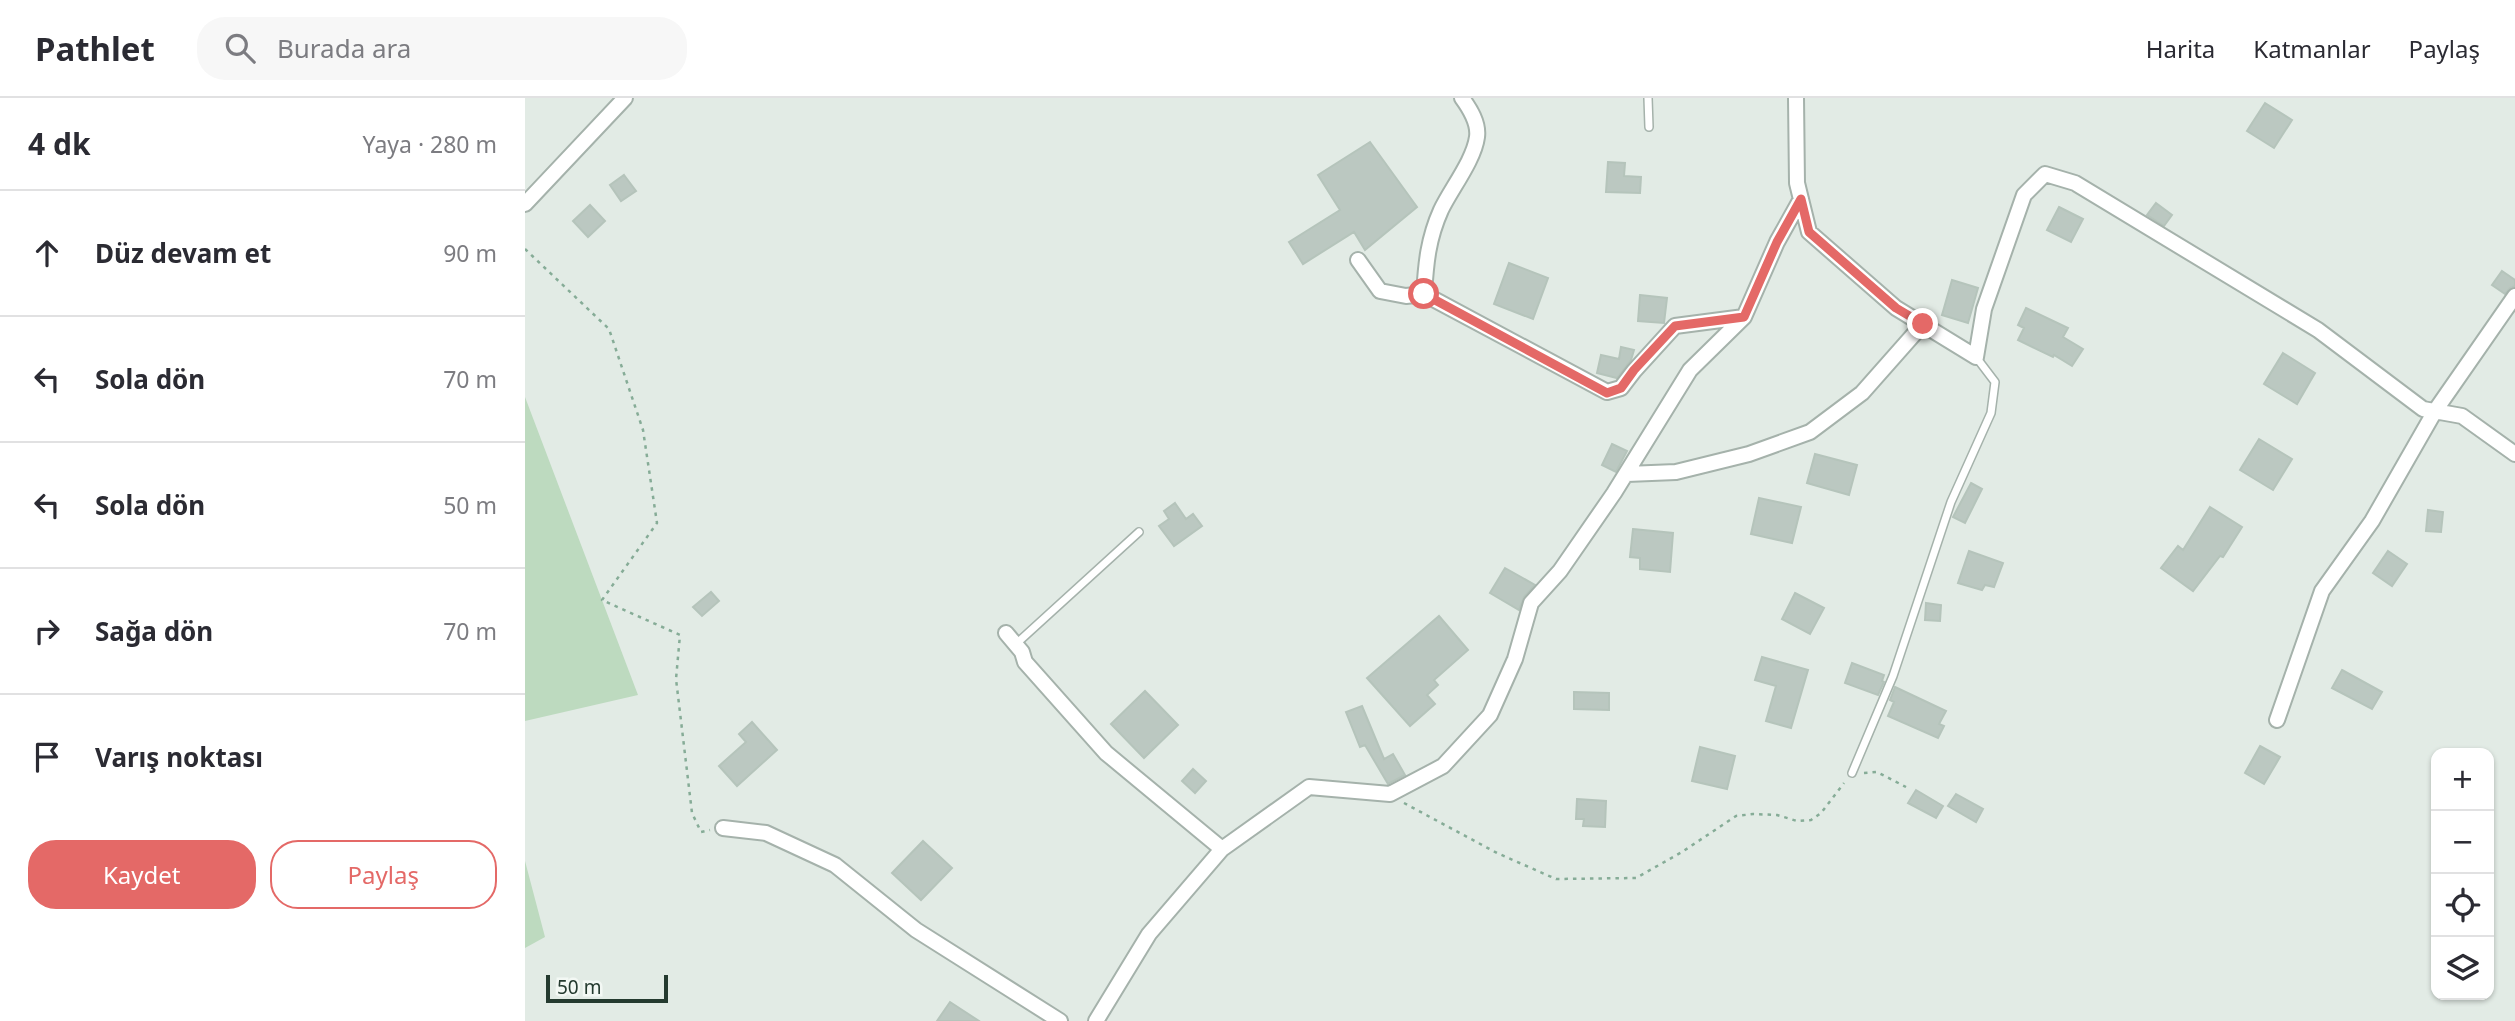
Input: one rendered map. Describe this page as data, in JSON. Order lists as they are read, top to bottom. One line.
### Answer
{"scale_bar":"50 m","page":{"header":"Pathlet","search":"Burada ara","nav":["Harita","Katmanlar","Paylaş"],"heading":["4 dk","Yaya · 280 m"],"list":[["Düz devam et","90 m"],["Sola dön","70 m"],["Sola dön","50 m"],["Sağa dön","70 m"],"Varış noktası"],"map_buttons":["+","−"],"buttons":["Kaydet","Paylaş"],"scale":"50 m"}}
